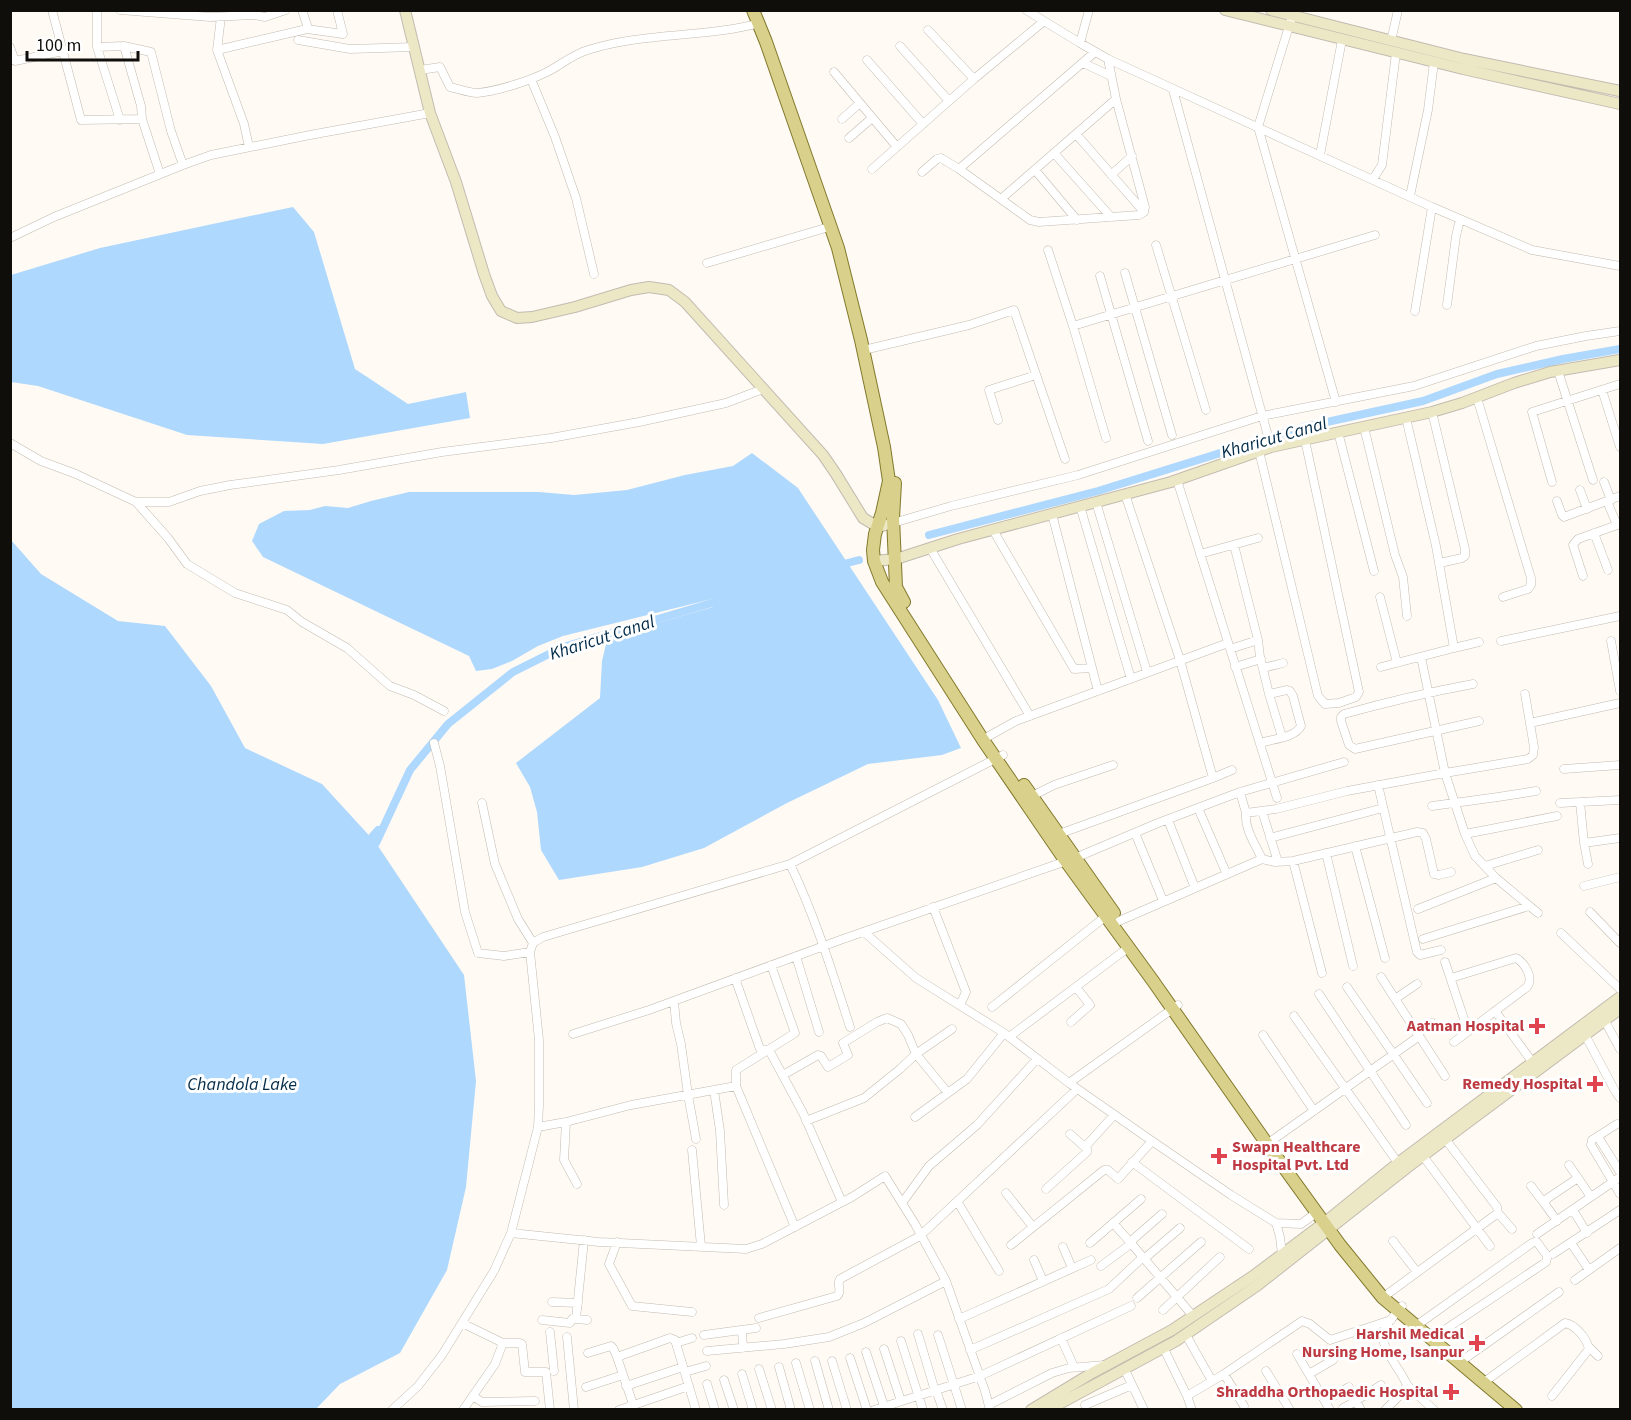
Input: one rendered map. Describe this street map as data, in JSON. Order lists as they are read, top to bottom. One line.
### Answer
{"water":["Kharicut Canal","Chandola Lake"],"places":{"health":["Aatman Hospital","Remedy Hospital","Swapn Healthcare Hospital Pvt. Ltd","Harshil Medical Nursing Home, Isanpur","Shraddha Orthopaedic Hospital"]},"scale_bar":"100 m"}
